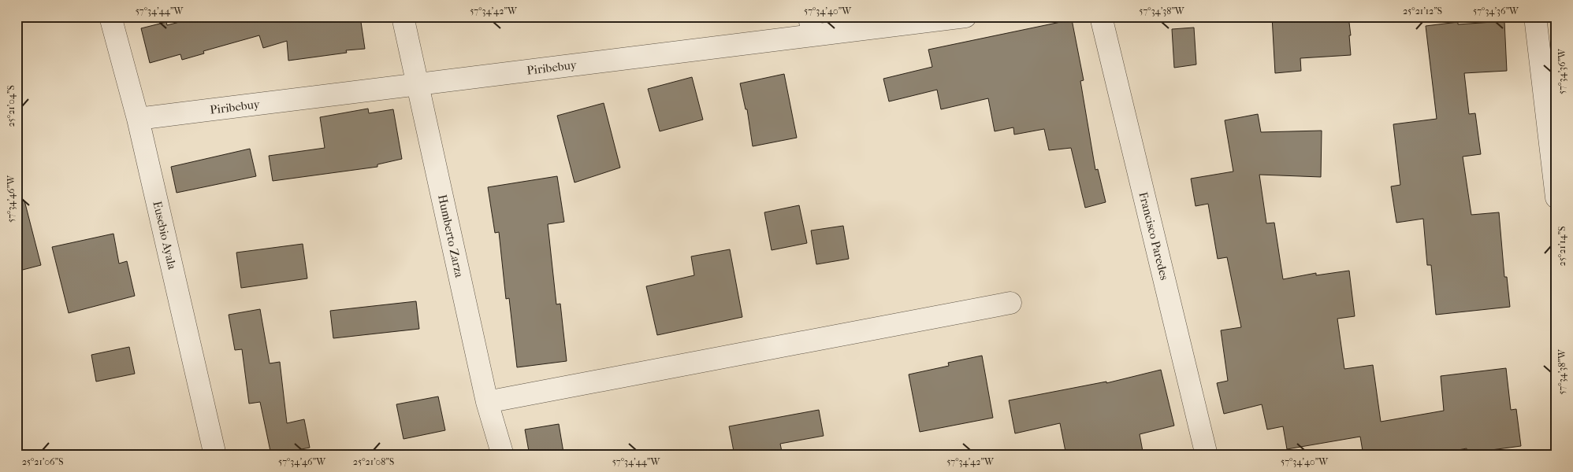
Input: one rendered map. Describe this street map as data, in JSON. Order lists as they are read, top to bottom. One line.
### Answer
{"streets":{"street":["Piribebuy","Eusebio Ayala","Humberto Zarza","Francisco Paredes"]},"crossings":[["Piribebuy","Eusebio Ayala"],["Piribebuy","Humberto Zarza"]],"coordinates":["57°34'44\"W","57°34'42\"W","57°34'40\"W","57°34'38\"W","25°21'12\"S","57°34'36\"W","25°21'04\"S","57°34'46\"W","25°21'14\"S","25°21'06\"S","25°21'08\"S"]}
